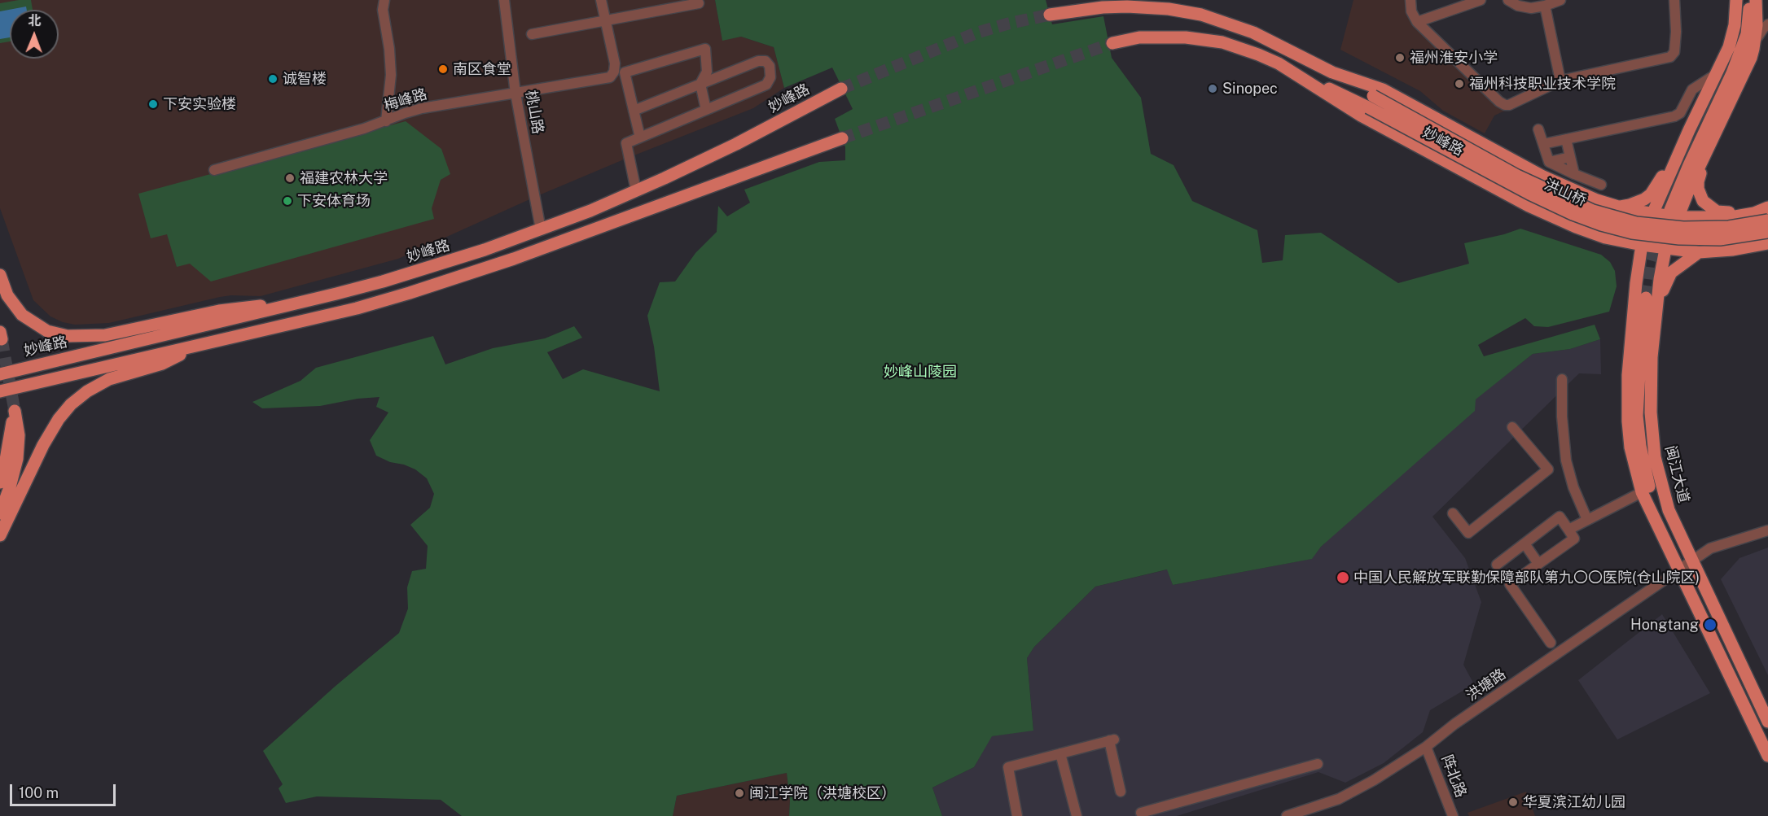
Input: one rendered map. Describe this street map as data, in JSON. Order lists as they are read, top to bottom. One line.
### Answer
{"streets":{"main road":["妙峰路","洪山桥","闽江大道"],"street":["梅峰路","桃山路","洪塘路","阵北路"]},"crossings":[["妙峰路","桃山路"],["妙峰路","闽江大道"],["梅峰路","桃山路"],["闽江大道","洪塘路"],["洪塘路","阵北路"]],"parks":["妙峰山陵园"],"places":["福州淮安小学","南区食堂","诚智楼","福州科技职业技术学院","Sinopec","下安实验楼","福建农林大学","下安体育场","中国人民解放军联勤保障部队第九〇〇医院(仓山院区)","Hongtang","闽江学院（洪塘校区）","华夏滨江幼儿园"],"scale_bar":"100 m","north":"top"}
